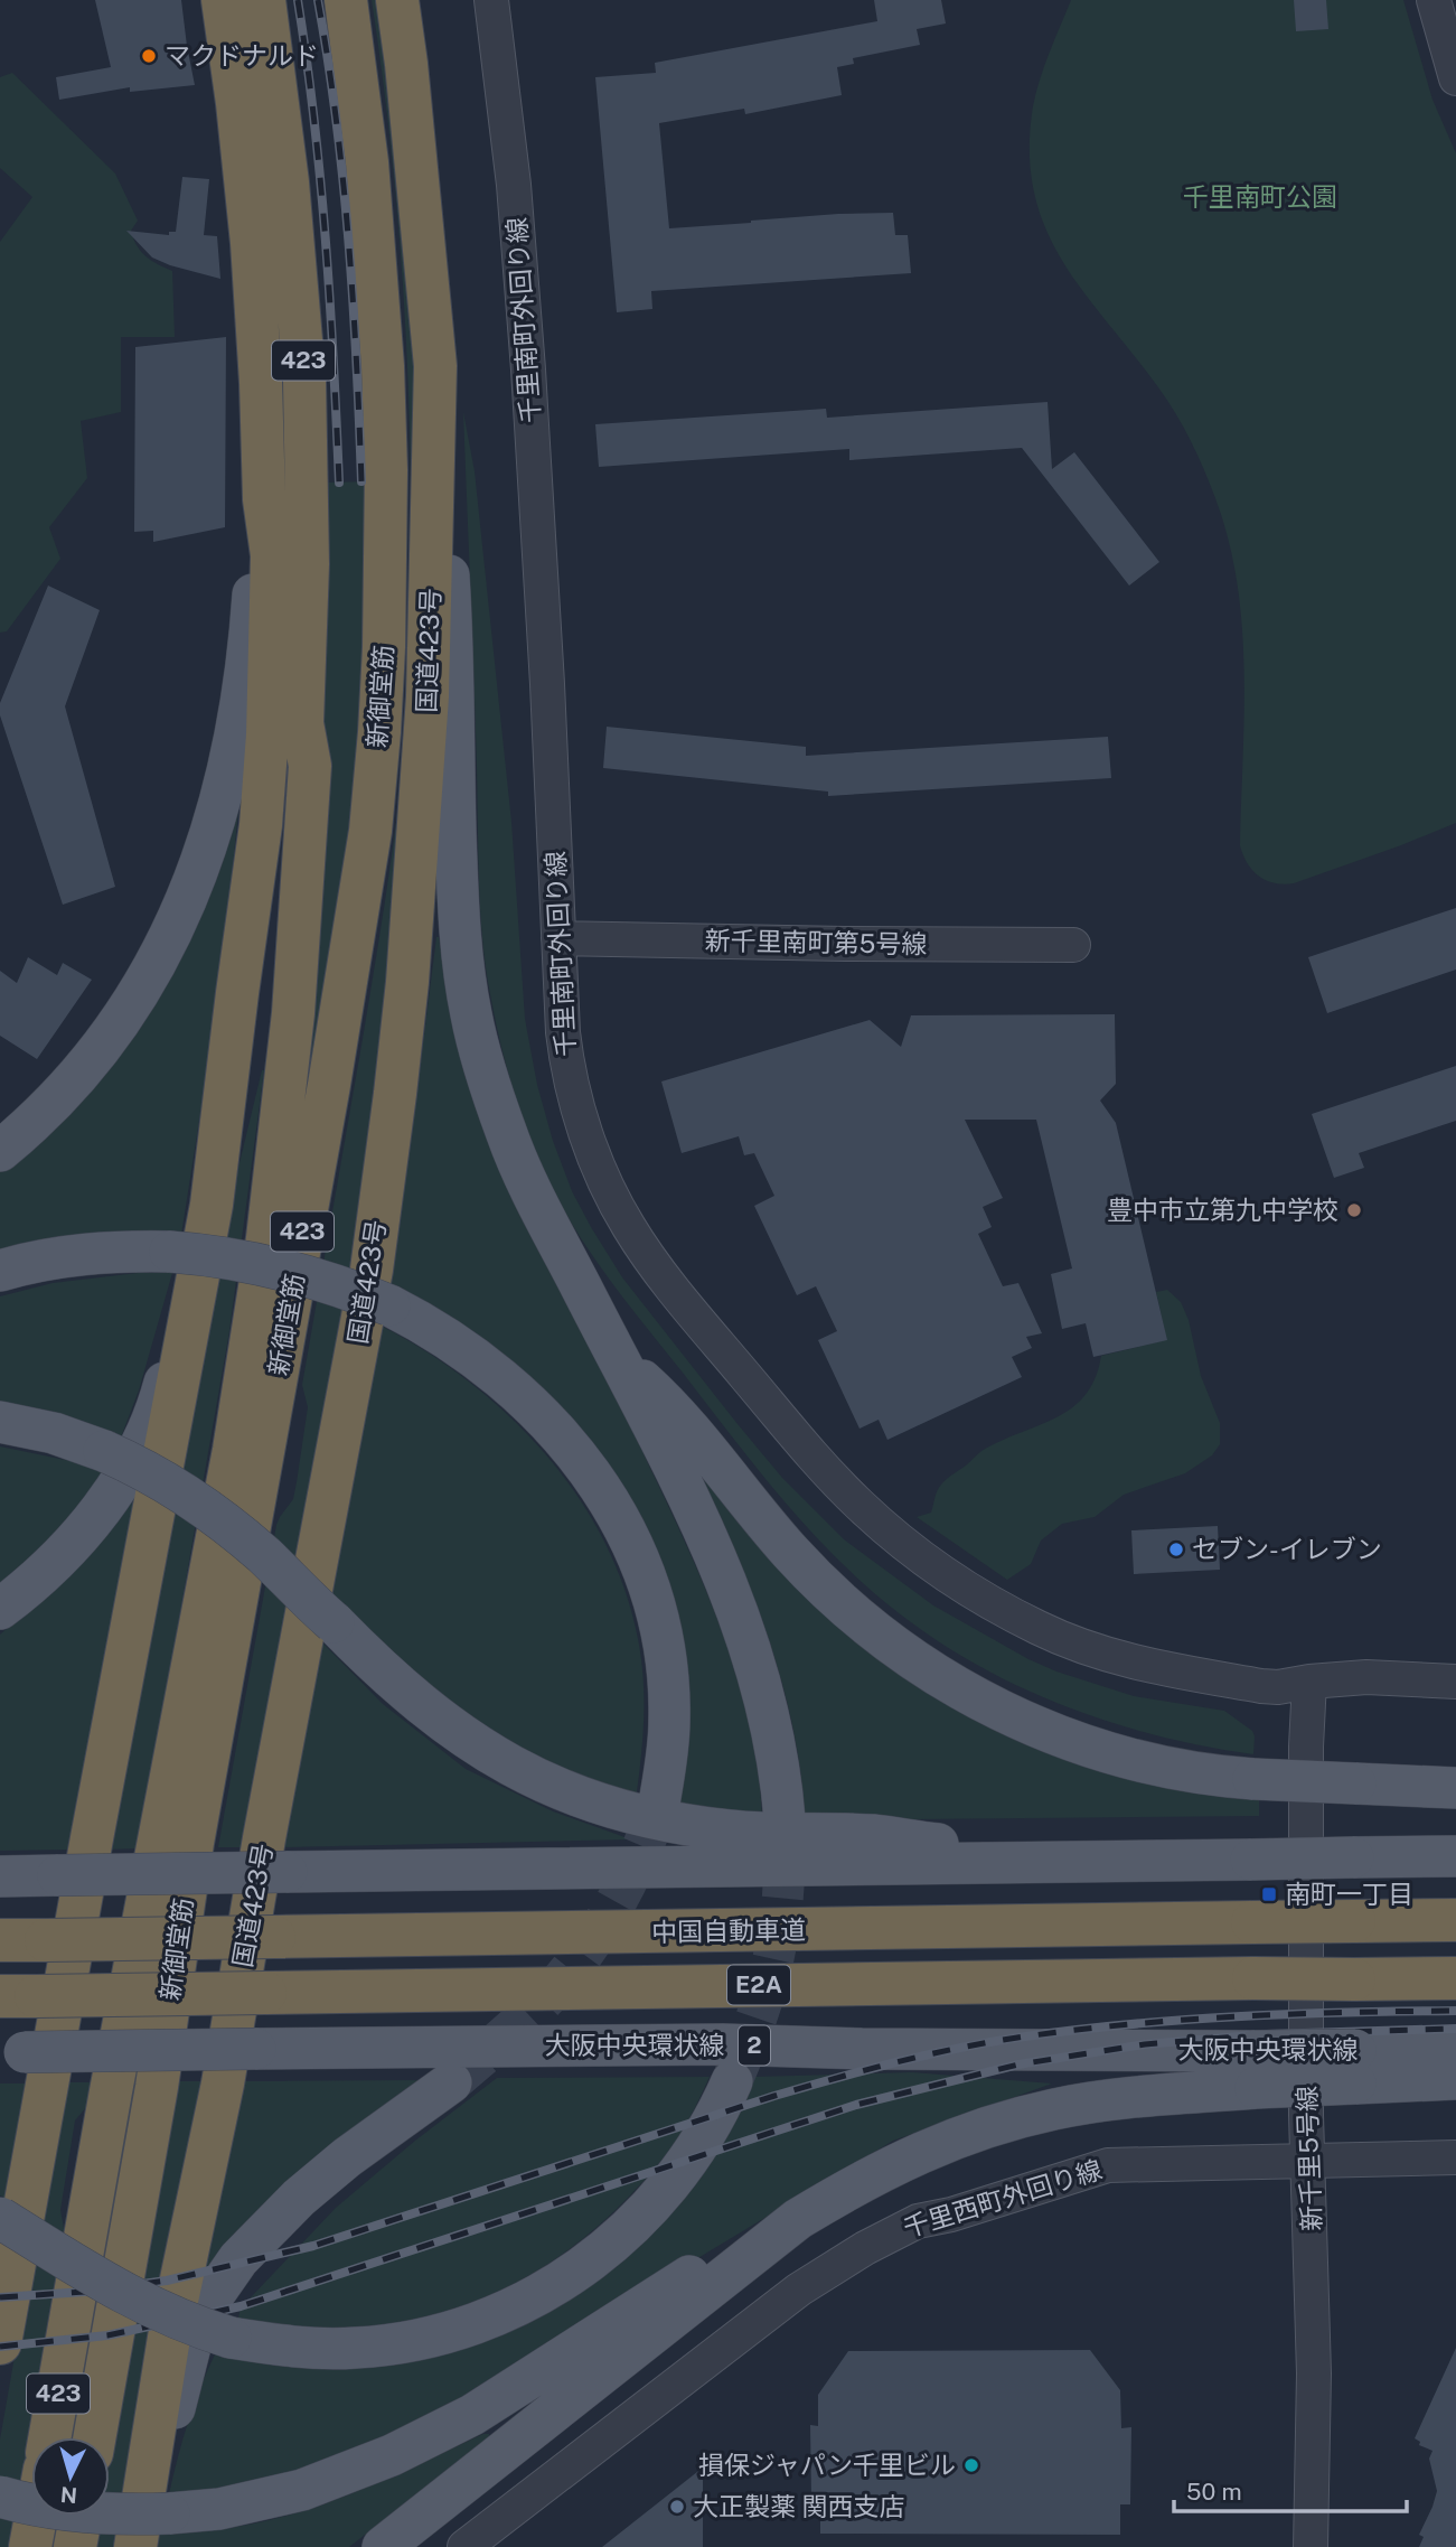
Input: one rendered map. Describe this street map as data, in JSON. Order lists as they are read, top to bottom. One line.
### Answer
{"streets":{"highway":["423","国道423号","新御堂筋","中国自動車道","E2A"],"main road":["大阪中央環状線","2"],"street":["千里南町外回り線","新千里南町第5号線","新千里5号線","千里西町外回り線"]},"crossings":[["千里南町外回り線","新千里南町第5号線"],["千里南町外回り線","新千里5号線"],["新千里5号線","千里西町外回り線"]],"parks":["千里南町公園"],"places":{"other":["マクドナルド","豊中市立第九中学校","セブン-イレブン","損保ジャパン千里ビル","大正製薬 関西支店"],"transit":["南町一丁目"]},"scale_bar":"50 m","north":"bottom"}
